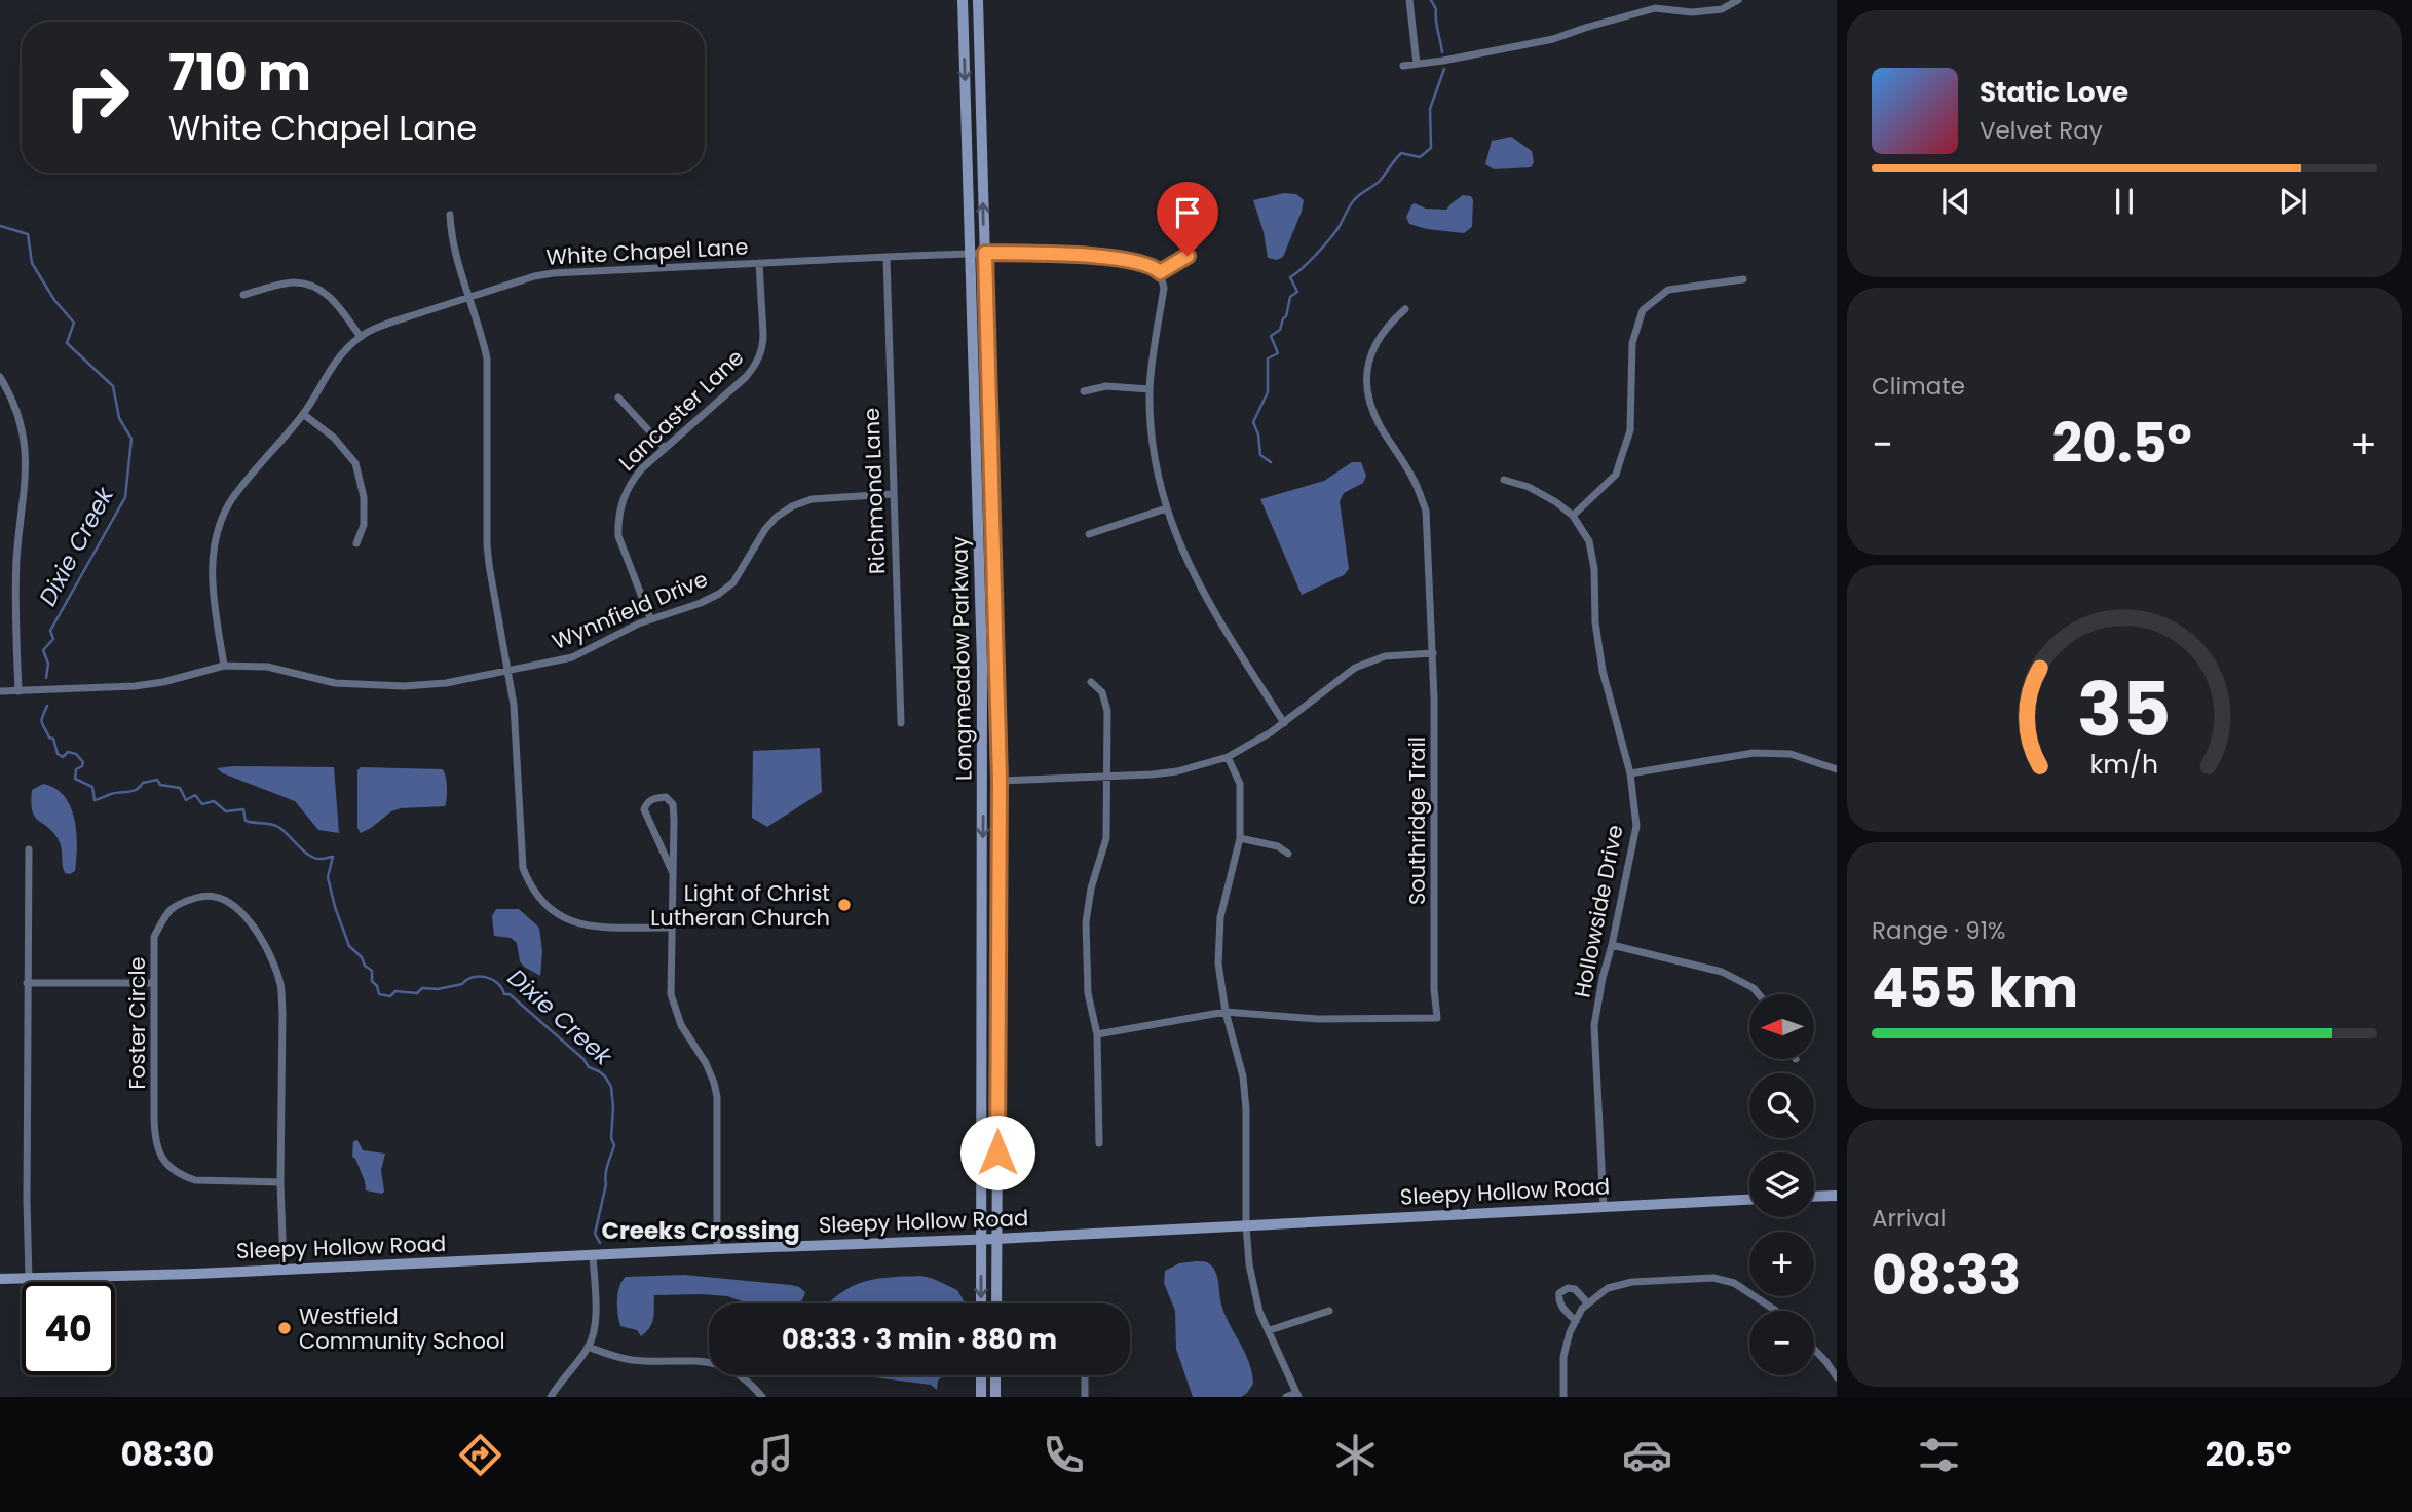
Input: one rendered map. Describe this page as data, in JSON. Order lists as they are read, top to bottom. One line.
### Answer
{"streets":{"street":["White Chapel Lane","Lancaster Lane","Richmond Lane","Wynnfield Drive","Longmeadow Parkway","Southridge Trail","Hollowside Drive","Foster Circle","Sleepy Hollow Road"]},"crossings":[["White Chapel Lane","Lancaster Lane"],["White Chapel Lane","Richmond Lane"],["White Chapel Lane","Wynnfield Drive"],["White Chapel Lane","Longmeadow Parkway"],["Lancaster Lane","Wynnfield Drive"],["Richmond Lane","Wynnfield Drive"],["Longmeadow Parkway","Sleepy Hollow Road"],["Hollowside Drive","Sleepy Hollow Road"],["Foster Circle","Sleepy Hollow Road"]],"districts":["Creeks Crossing"],"water":["Dixie Creek"],"places":["Light of Christ Lutheran Church","Westfield Community School"],"north":"left","page":{"turn":["710 m","White Chapel Lane"],"song":["Static Love","Velvet Ray"],"tile":["Climate",["Range · 91%","455 km"],["Arrival","08:33"]],"heat":["−","20.5°","+"],"map_buttons":["+","−"],"limit":"40","trip":"08:33 · 3 min · 880 m","tabs":["08:30","20.5°"],"gauge":["35","km/h"]}}
